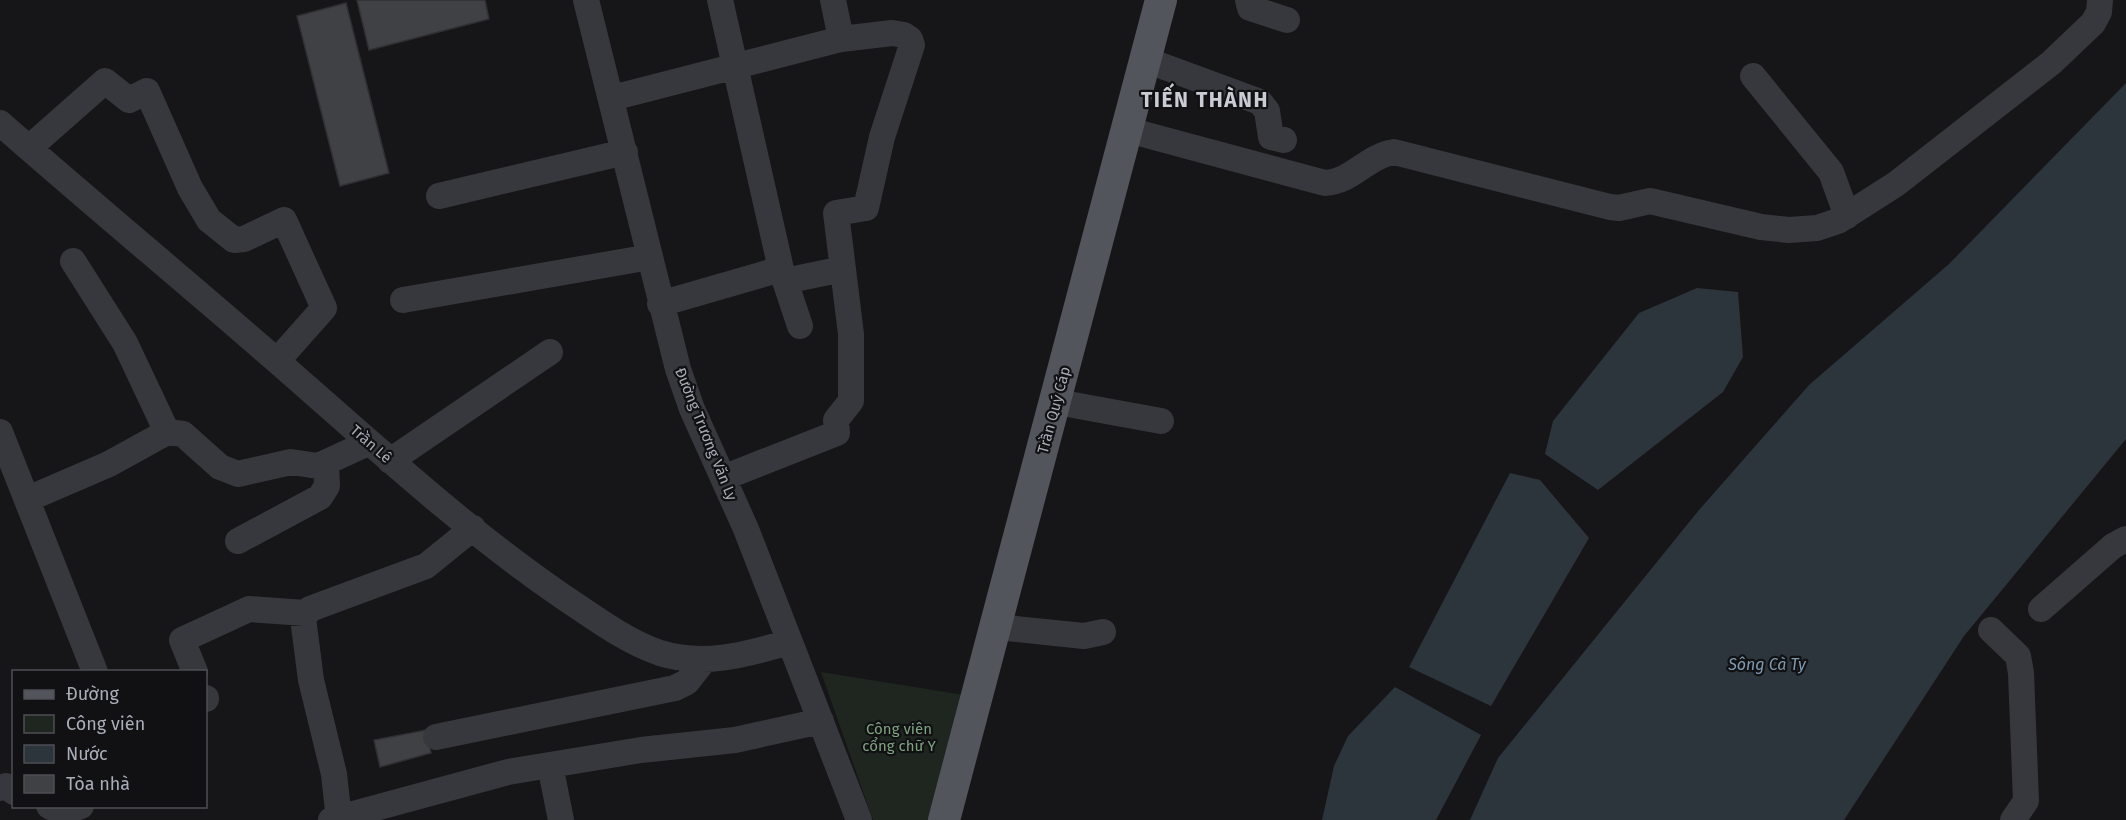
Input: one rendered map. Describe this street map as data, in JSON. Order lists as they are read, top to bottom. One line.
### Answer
{"streets":{"main road":["Trần Quý Cáp"],"street":["Đường Trương Văn Ly","Trần Lê"]},"crossings":[["Đường Trương Văn Ly","Trần Lê"]],"districts":["TIẾN THÀNH"],"water":["Sông Cà Ty"],"parks":["Công viên cổng chữ Y"],"legend":["Đường","Công viên","Nước","Tòa nhà"]}
